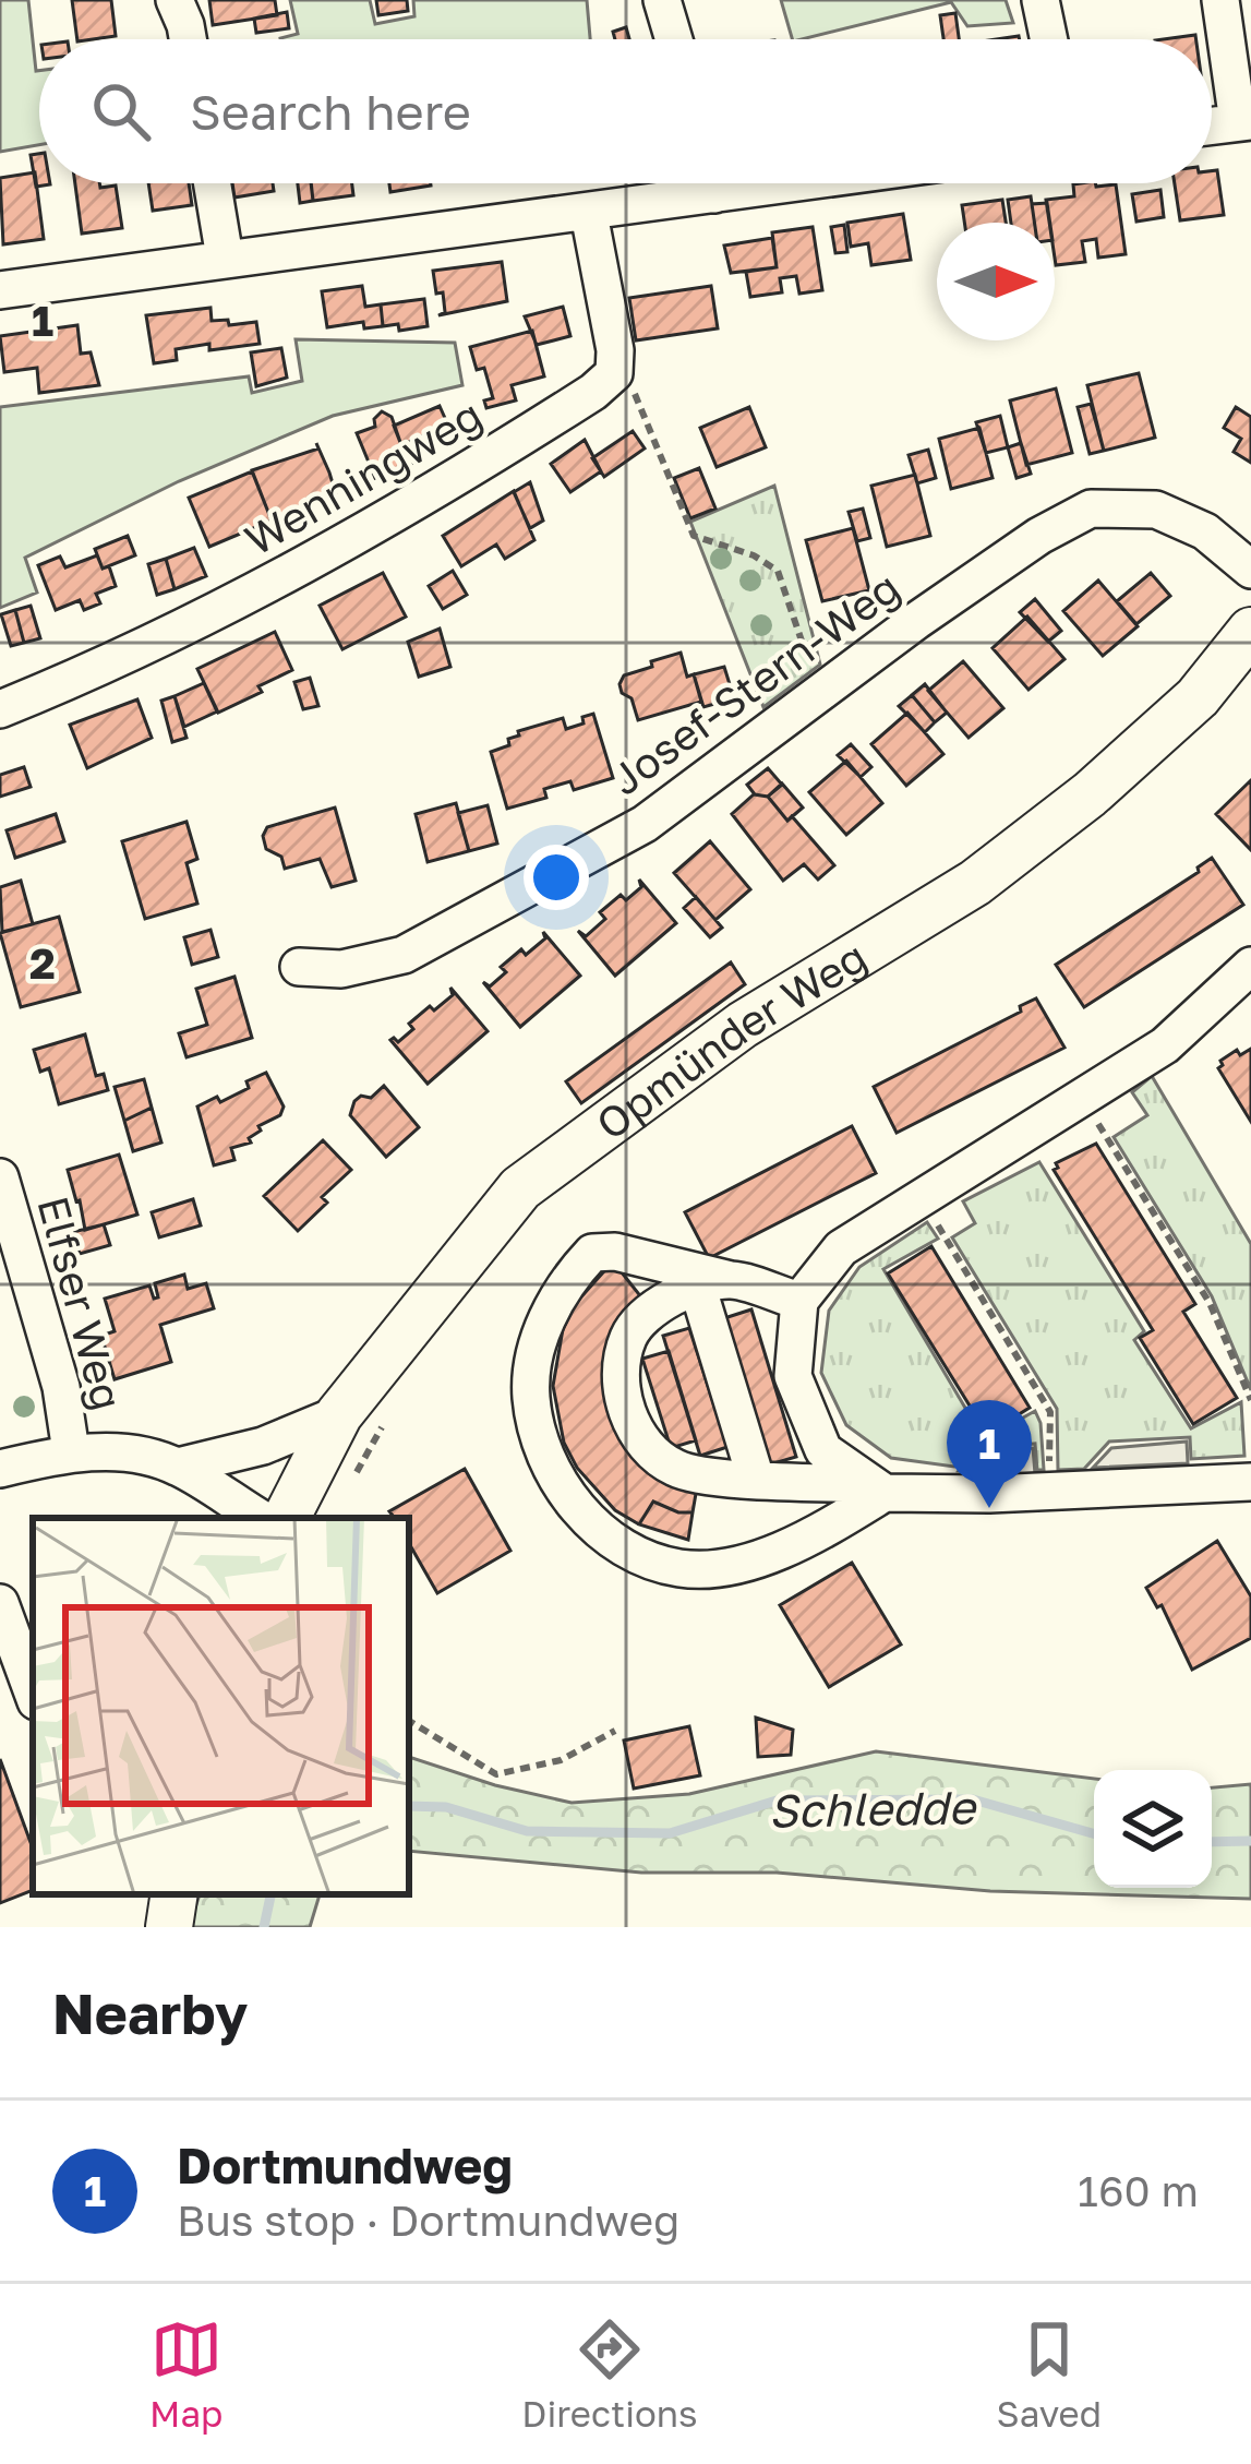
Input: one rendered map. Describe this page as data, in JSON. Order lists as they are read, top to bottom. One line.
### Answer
{"streets":{"main road":["Opmünder Weg"],"street":["Wenningweg","Josef-Stern-Weg","Elfser Weg"]},"water":["Schledde"],"north":"right","page":{"search":"Search here","pins":"1","heading":"Nearby","list":[{"mark":"1","name":"Dortmundweg","note":"Bus stop · Dortmundweg","value":"160 m"}],"nav":["Map","Directions","Saved"]},"grid":{"rows":["1","2"]}}
